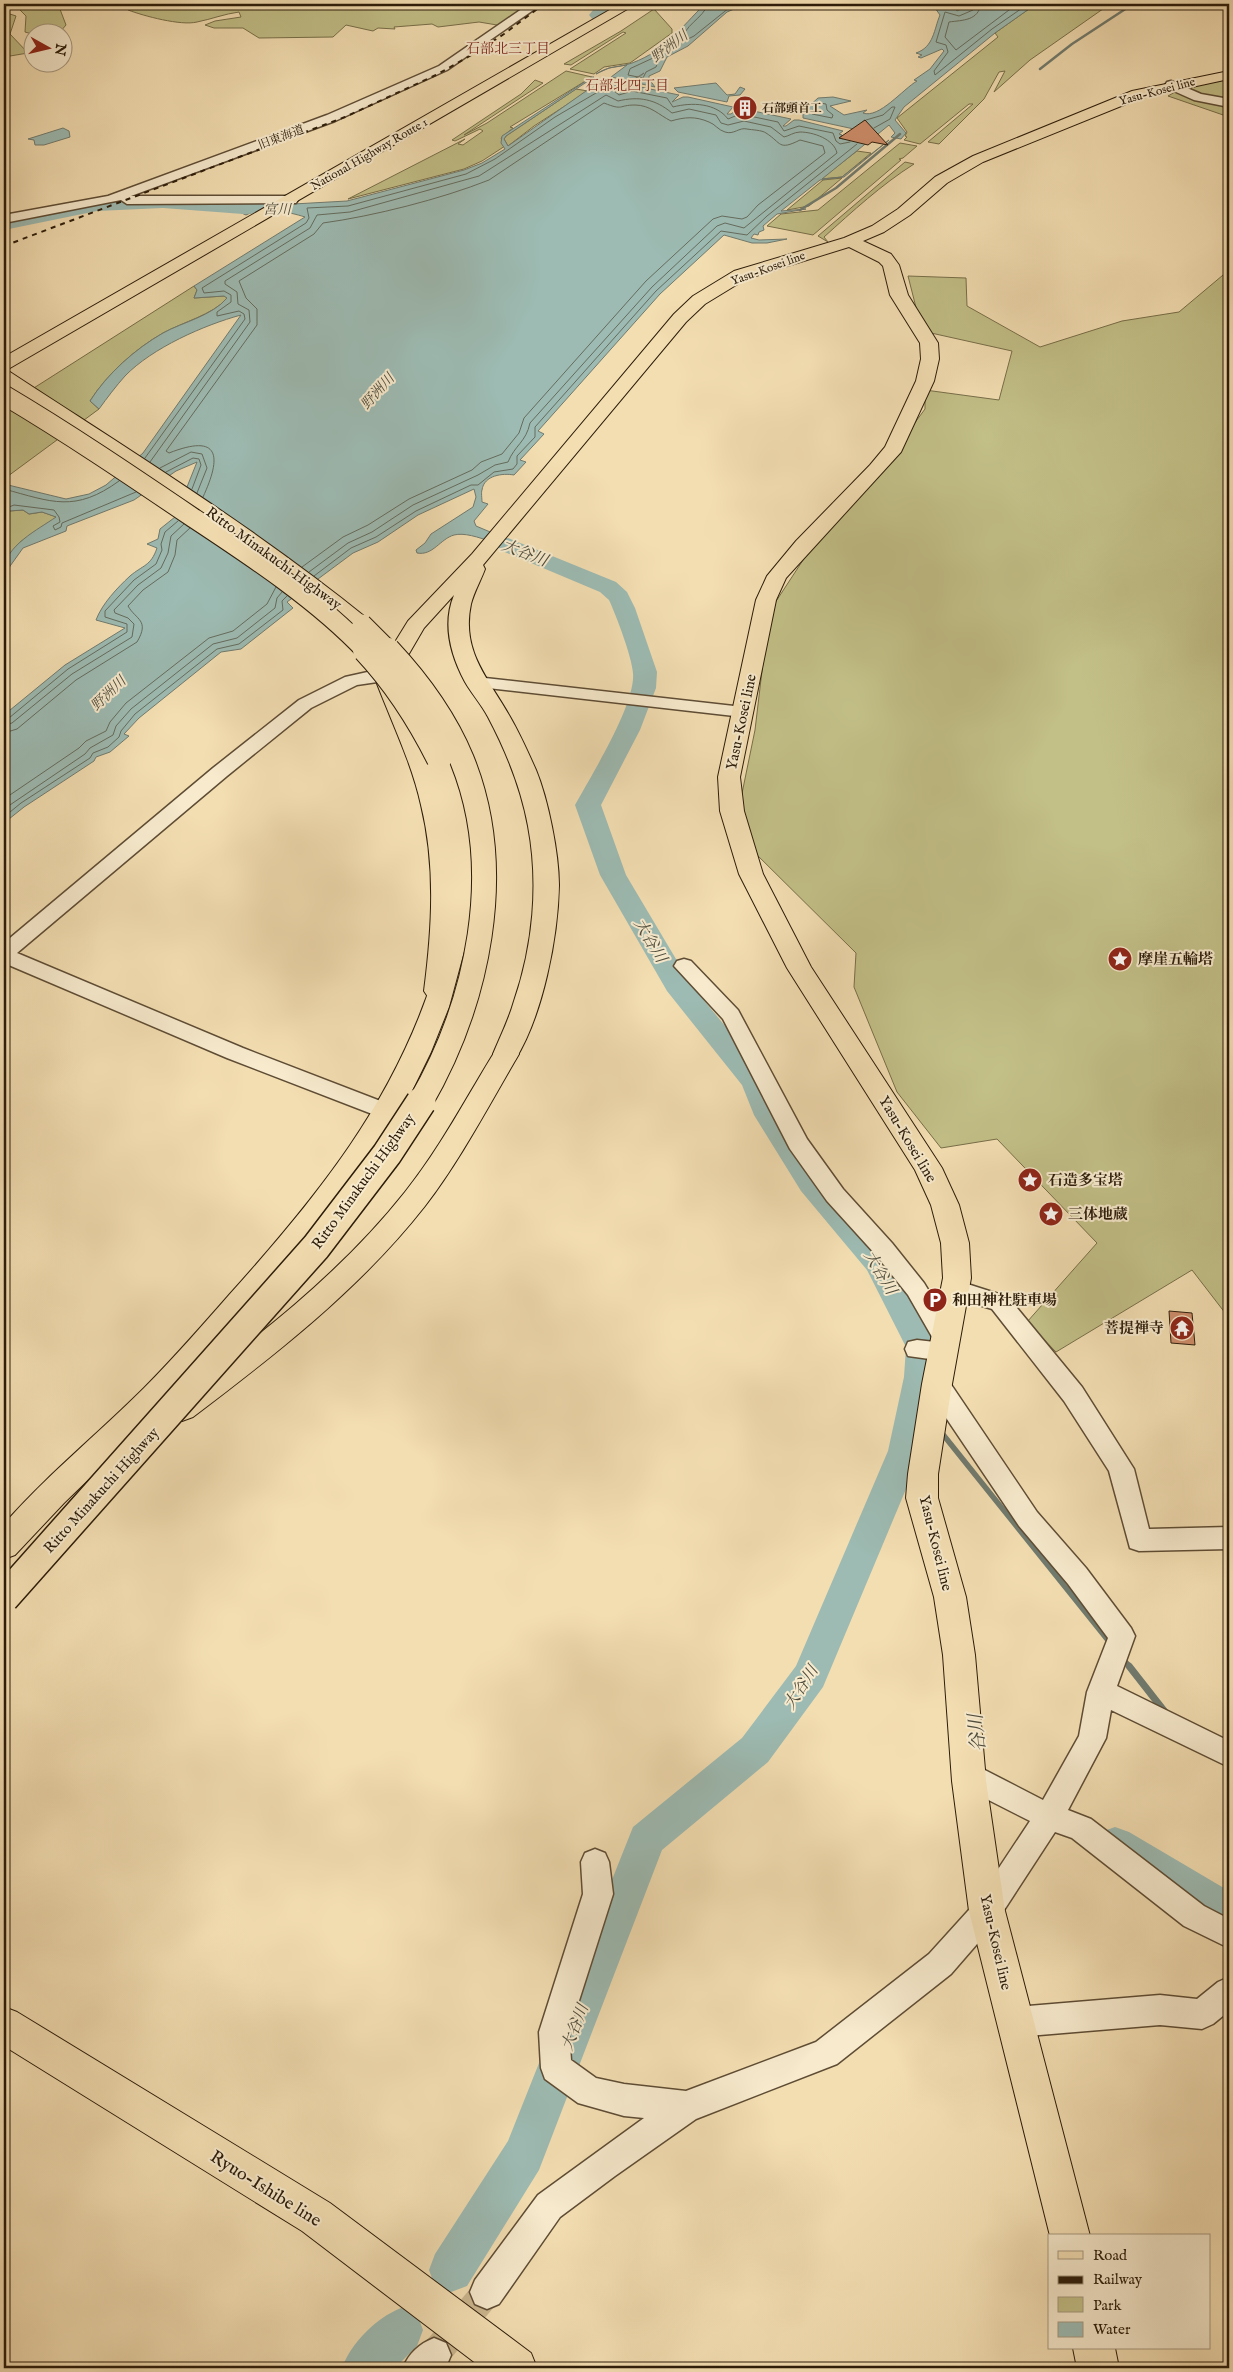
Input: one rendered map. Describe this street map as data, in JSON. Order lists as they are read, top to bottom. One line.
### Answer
{"streets":{"main road":["Yasu-Kosei line","National Highway Route 1","Ritto Minakuchi Highway","Ryuo-Ishibe line"],"street":["旧東海道"]},"districts":["石部北三丁目","石部北四丁目"],"water":["野洲川","宮川","大谷川","谷川"],"places":{"building":["石部頭首工"],"place":["摩崖五輪塔","石造多宝塔","三体地蔵"],"parking":["和田神社駐車場"],"temple":["菩提禅寺"]},"legend":["Road","Railway","Park","Water"],"north":"right"}
